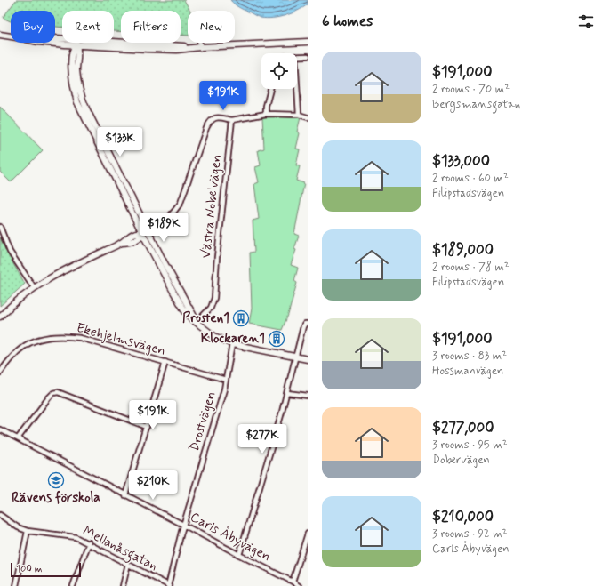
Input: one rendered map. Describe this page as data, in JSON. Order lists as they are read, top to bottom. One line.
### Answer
{"streets":{"street":["Västra Nobelvägen","Ekehjelmsvägen","Drostvägen","Carls Åbyvägen","Mellanåsgatan"]},"crossings":[["Ekehjelmsvägen","Drostvägen"],["Drostvägen","Carls Åbyvägen"],["Drostvägen","Mellanåsgatan"]],"places":{"building":["Prosten1","Klockaren1"],"school or university":["Rävens förskola"]},"scale_bar":"100 m","page":{"heading":"6 homes","chip":["Buy","Rent","Filters","New"],"list":[{"name":"$191,000","note":"2 rooms · 70 m² · Bergsmansgatan"},{"name":"$133,000","note":"2 rooms · 60 m² · Filipstadsvägen"},{"name":"$189,000","note":"2 rooms · 78 m² · Filipstadsvägen"},{"name":"$191,000","note":"3 rooms · 83 m² · Hossmanvägen"},{"name":"$277,000","note":"3 rooms · 95 m² · Dobervägen"},{"name":"$210,000","note":"3 rooms · 92 m² · Carls Åbyvägen"}],"price":["$191K","$133K","$189K","$191K","$277K","$210K"],"scale":"100 m"}}
